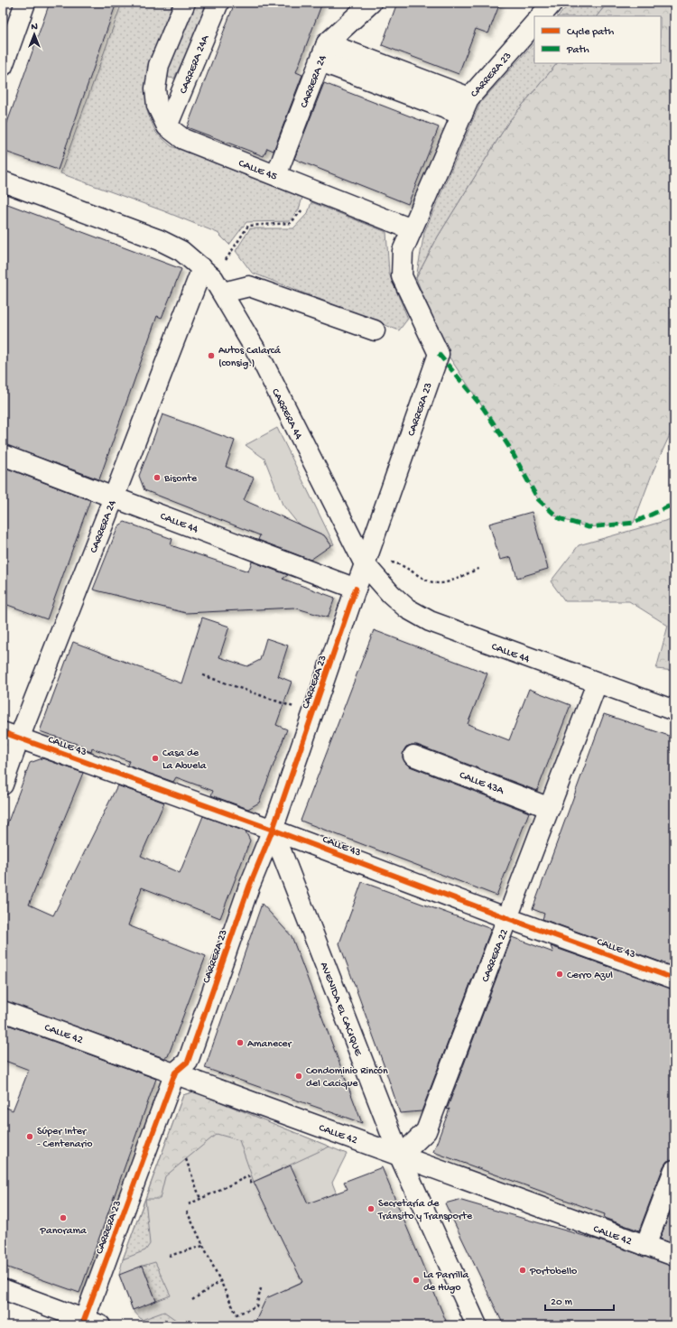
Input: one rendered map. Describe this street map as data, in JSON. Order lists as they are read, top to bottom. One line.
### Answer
{"streets":{"main road":["CARRERA 24A","CARRERA 23","CARRERA 24","CALLE 45","CARRERA 44","CALLE 44","CALLE 43","CALLE 43A","CARRERA 22","AVENIDA EL CACIQUE","CALLE 42"]},"crossings":[["CARRERA 24A","CALLE 45"],["CARRERA 23","CALLE 45"],["CARRERA 23","CARRERA 44"],["CARRERA 23","CALLE 44"],["CARRERA 23","CALLE 43"],["CARRERA 23","AVENIDA EL CACIQUE"],["CARRERA 23","CALLE 42"],["CARRERA 24","CALLE 45"],["CARRERA 24","CARRERA 44"],["CARRERA 24","CALLE 44"],["CARRERA 24","CALLE 43"],["CARRERA 44","CALLE 44"],["CALLE 44","CARRERA 22"],["CALLE 43","CARRERA 22"],["CALLE 43","AVENIDA EL CACIQUE"],["CALLE 43A","CARRERA 22"],["CARRERA 22","AVENIDA EL CACIQUE"],["CARRERA 22","CALLE 42"],["AVENIDA EL CACIQUE","CALLE 42"]],"places":["Autos Calarcá (consig.)","Bisonte","Casa de La Abuela","Cerro Azul","Amanecer","Condominio Rincón del Cacique","Súper Inter - Centenario","Secretaría de Tránsito y Transporte","Panorama","Portobello","La Parrilla de Hugo"],"legend":["Cycle path","Path"],"scale_bar":"20 m","north":"top"}
